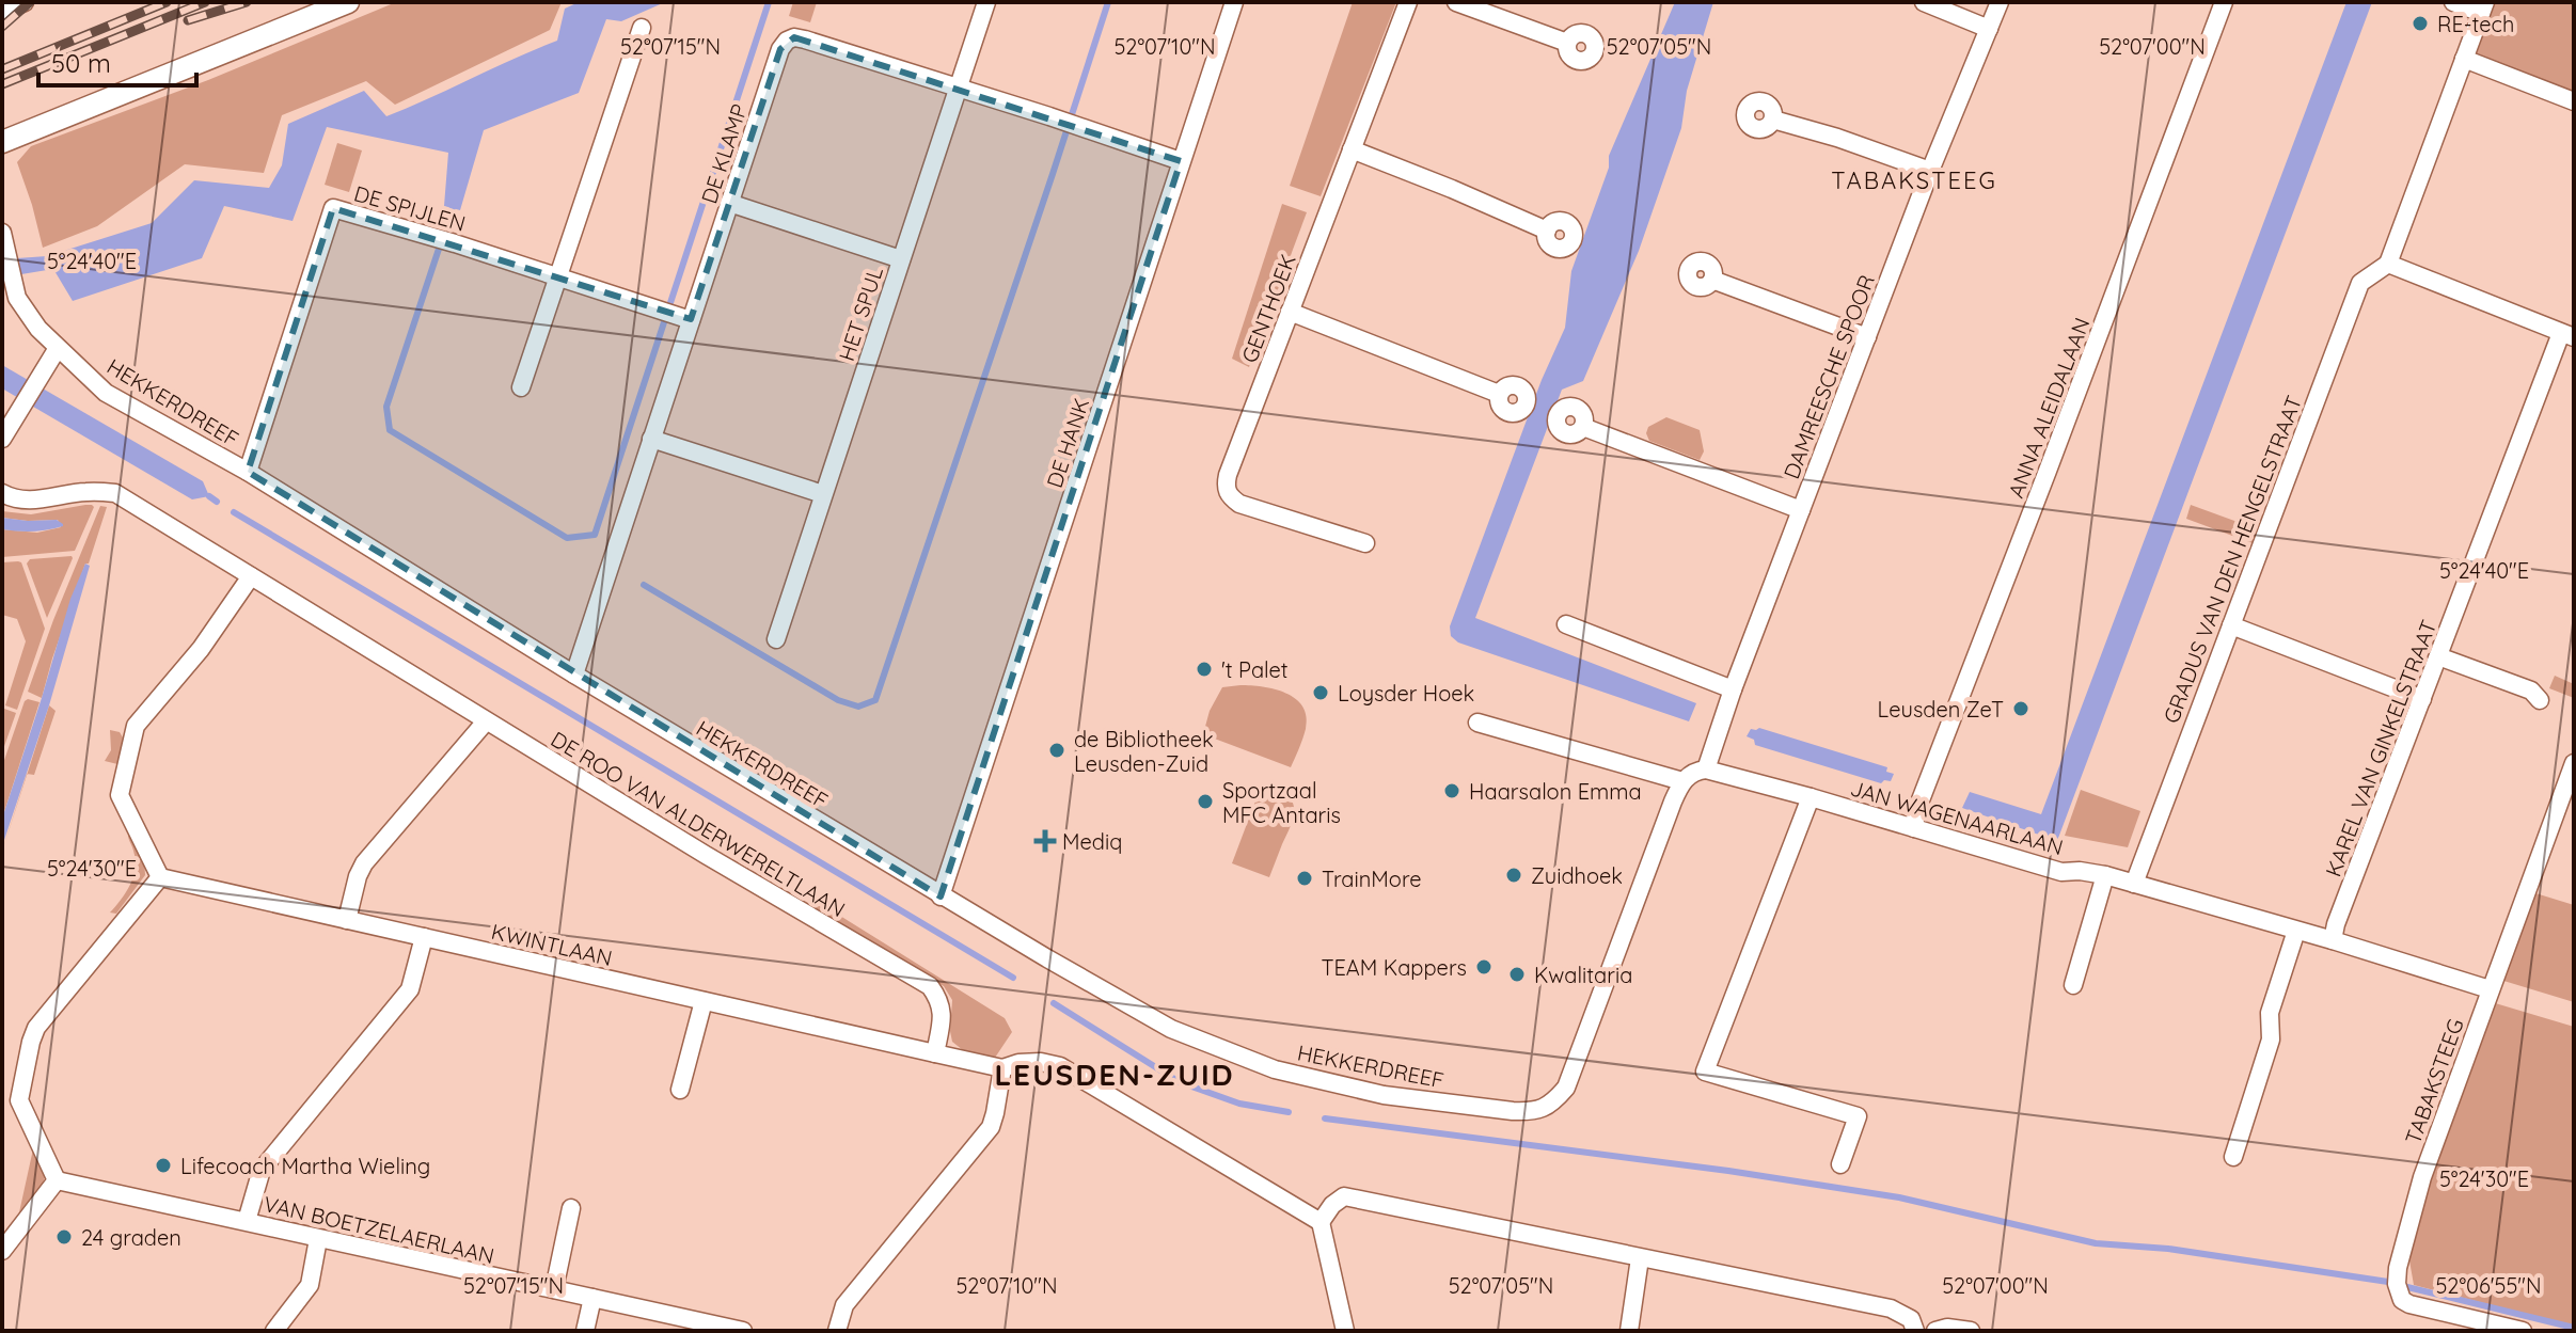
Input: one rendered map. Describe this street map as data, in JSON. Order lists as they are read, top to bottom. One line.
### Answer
{"streets":{"street":["DE KLAMP","DE SPIJLEN","GENTHOEK","HET SPUL","DAMREESCHE SPOOR","HEKKERDREEF","ANNA ALEIDALAAN","DE HANK","GRADUS VAN DEN HENGELSTRAAT","KAREL VAN GINKELSTRAAT","JAN WAGENAARLAAN","DE ROO VAN ALDERWERELTLAAN","KWINTLAAN","TABAKSTEEG","VAN BOETZELAERLAAN"]},"crossings":[["DE KLAMP","DE SPIJLEN"],["DE KLAMP","HET SPUL"],["DE KLAMP","HEKKERDREEF"],["DE KLAMP","DE HANK"],["DE SPIJLEN","HEKKERDREEF"],["DAMREESCHE SPOOR","JAN WAGENAARLAAN"],["HEKKERDREEF","DE HANK"],["ANNA ALEIDALAAN","JAN WAGENAARLAAN"],["GRADUS VAN DEN HENGELSTRAAT","JAN WAGENAARLAAN"],["KAREL VAN GINKELSTRAAT","JAN WAGENAARLAAN"],["JAN WAGENAARLAAN","TABAKSTEEG"],["DE ROO VAN ALDERWERELTLAAN","KWINTLAAN"]],"districts":["TABAKSTEEG","LEUSDEN-ZUID"],"places":{"other":["RE-tech","'t Palet","Loysder Hoek","Leusden ZeT","de Bibliotheek Leusden-Zuid","Haarsalon Emma","Sportzaal MFC Antaris","Zuidhoek","TrainMore","TEAM Kappers","Kwalitaria","Lifecoach Martha Wieling","24 graden"],"health":["Mediq"]},"scale_bar":"50 m","coordinates":["52°07'15\"N","52°07'10\"N","52°07'05\"N","52°07'00\"N","5°24'40\"E","5°24'30\"E","52°06'55\"N"]}
